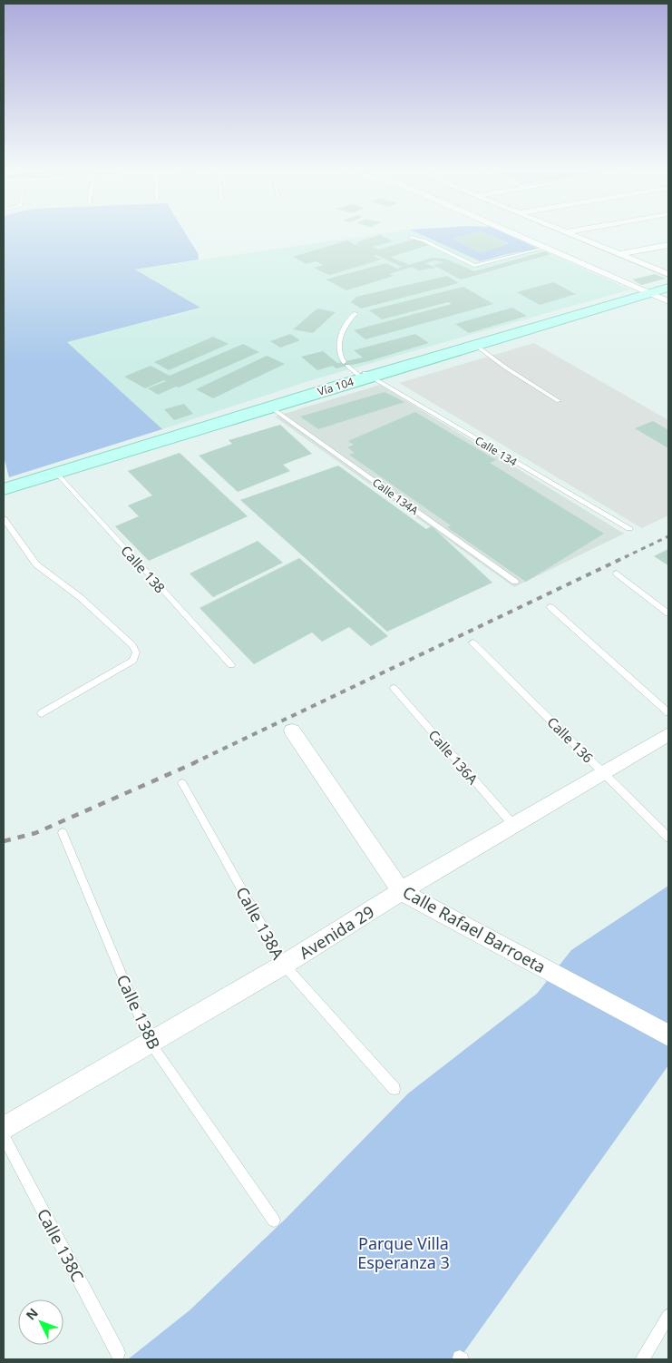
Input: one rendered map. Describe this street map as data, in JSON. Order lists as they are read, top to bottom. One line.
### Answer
{"streets":{"main road":["Vía 104"],"street":["Calle Rafael Barroeta","Avenida 29"],"lane":["Calle 134","Calle 134A","Calle 138","Calle 136","Calle 136A","Calle 138A","Calle 138B","Calle 138C"]},"crossings":[["Vía 104","Calle 134"],["Vía 104","Calle 138"],["Calle 136","Avenida 29"],["Calle 136A","Avenida 29"],["Calle 138A","Avenida 29"],["Calle Rafael Barroeta","Avenida 29"],["Avenida 29","Calle 138B"]],"parks":["Parque Villa Esperanza 3"],"north":"top left"}
